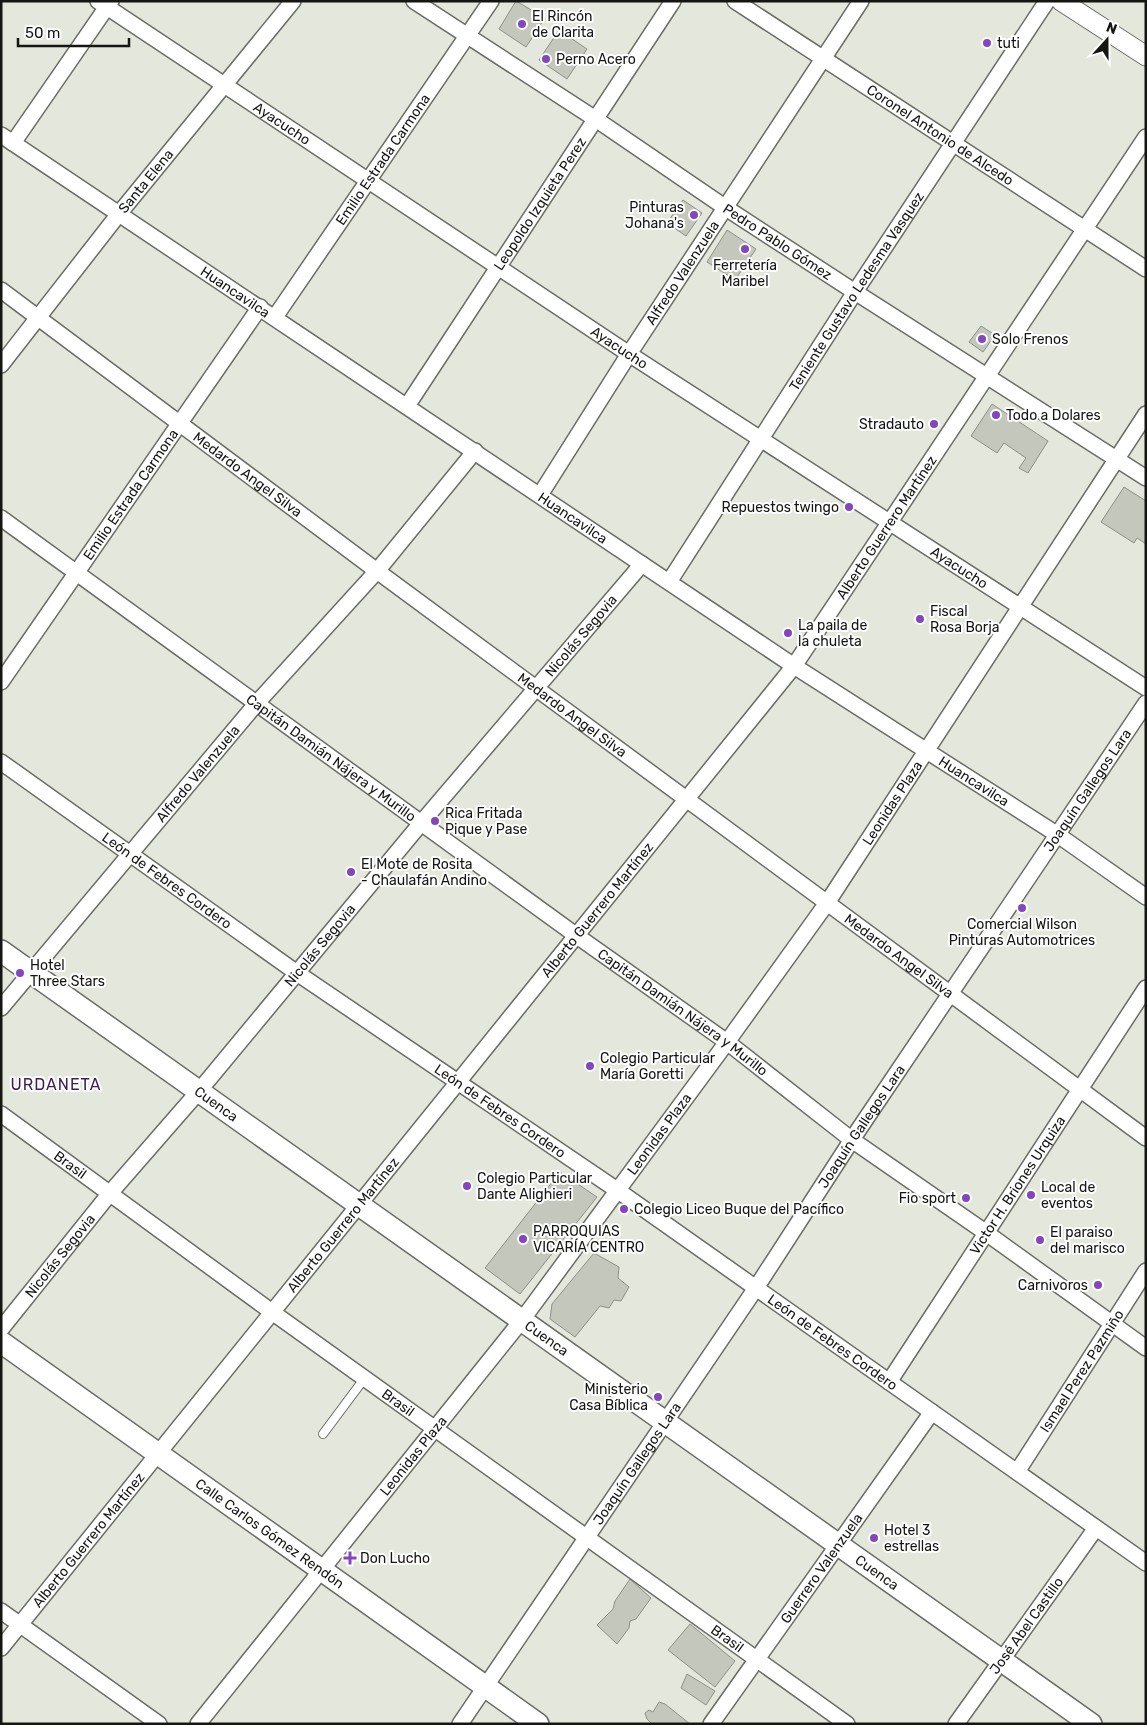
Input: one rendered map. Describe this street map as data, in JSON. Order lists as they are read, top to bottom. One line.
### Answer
{"streets":{"main road":["Cuenca","Calle Carlos Gómez Rendón"],"street":["Ayacucho","Coronel Antonio de Alcedo","Emilio Estrada Carmona","Santa Elena","Leopoldo Izquieta Perez","Pedro Pablo Gómez","Alfredo Valenzuela","Teniente Gustavo Ledesma Vasquez","Huancavilca","Medardo Angel Silva","Alberto Guerrero Martínez","Nicolás Segovia","Capitán Damián Nájera y Murillo","Joaquín Gallegos Lara","Leonidas Plaza","León de Febres Cordero","Brasil","Victor H. Briones Urquiza","Ismael Perez Pazmiño","Guerrero Valenzuela","José Abel Castillo"]},"crossings":[["Ayacucho","Emilio Estrada Carmona"],["Ayacucho","Santa Elena"],["Ayacucho","Leopoldo Izquieta Perez"],["Ayacucho","Alfredo Valenzuela"],["Ayacucho","Teniente Gustavo Ledesma Vasquez"],["Ayacucho","Alberto Guerrero Martínez"],["Ayacucho","Leonidas Plaza"],["Coronel Antonio de Alcedo","Alfredo Valenzuela"],["Coronel Antonio de Alcedo","Teniente Gustavo Ledesma Vasquez"],["Coronel Antonio de Alcedo","Alberto Guerrero Martínez"],["Emilio Estrada Carmona","Pedro Pablo Gómez"],["Emilio Estrada Carmona","Huancavilca"],["Emilio Estrada Carmona","Medardo Angel Silva"],["Emilio Estrada Carmona","Capitán Damián Nájera y Murillo"],["Santa Elena","Huancavilca"],["Santa Elena","Medardo Angel Silva"],["Leopoldo Izquieta Perez","Pedro Pablo Gómez"],["Leopoldo Izquieta Perez","Huancavilca"],["Pedro Pablo Gómez","Alfredo Valenzuela"],["Pedro Pablo Gómez","Teniente Gustavo Ledesma Vasquez"],["Pedro Pablo Gómez","Alberto Guerrero Martínez"],["Pedro Pablo Gómez","Leonidas Plaza"],["Alfredo Valenzuela","Huancavilca"],["Alfredo Valenzuela","Medardo Angel Silva"],["Alfredo Valenzuela","Capitán Damián Nájera y Murillo"],["Alfredo Valenzuela","León de Febres Cordero"],["Alfredo Valenzuela","Cuenca"],["Teniente Gustavo Ledesma Vasquez","Huancavilca"],["Huancavilca","Alberto Guerrero Martínez"],["Huancavilca","Nicolás Segovia"],["Huancavilca","Joaquín Gallegos Lara"],["Huancavilca","Leonidas Plaza"],["Medardo Angel Silva","Alberto Guerrero Martínez"],["Medardo Angel Silva","Nicolás Segovia"],["Medardo Angel Silva","Joaquín Gallegos Lara"],["Medardo Angel Silva","Leonidas Plaza"],["Medardo Angel Silva","Victor H. Briones Urquiza"],["Alberto Guerrero Martínez","Capitán Damián Nájera y Murillo"],["Alberto Guerrero Martínez","León de Febres Cordero"],["Alberto Guerrero Martínez","Cuenca"],["Alberto Guerrero Martínez","Brasil"],["Alberto Guerrero Martínez","Calle Carlos Gómez Rendón"],["Nicolás Segovia","Capitán Damián Nájera y Murillo"],["Nicolás Segovia","León de Febres Cordero"],["Nicolás Segovia","Cuenca"],["Nicolás Segovia","Brasil"],["Capitán Damián Nájera y Murillo","Joaquín Gallegos Lara"],["Capitán Damián Nájera y Murillo","Leonidas Plaza"],["Capitán Damián Nájera y Murillo","Victor H. Briones Urquiza"],["Capitán Damián Nájera y Murillo","Ismael Perez Pazmiño"],["Joaquín Gallegos Lara","León de Febres Cordero"],["Joaquín Gallegos Lara","Cuenca"],["Joaquín Gallegos Lara","Brasil"],["Joaquín Gallegos Lara","Calle Carlos Gómez Rendón"],["Leonidas Plaza","León de Febres Cordero"],["Leonidas Plaza","Cuenca"],["Leonidas Plaza","Brasil"],["Leonidas Plaza","Calle Carlos Gómez Rendón"],["León de Febres Cordero","Victor H. Briones Urquiza"],["León de Febres Cordero","Ismael Perez Pazmiño"],["León de Febres Cordero","Guerrero Valenzuela"],["León de Febres Cordero","José Abel Castillo"],["Cuenca","Guerrero Valenzuela"],["Cuenca","José Abel Castillo"],["Brasil","Guerrero Valenzuela"]],"districts":["URDANETA"],"places":{"other":["El Rincón de Clarita","tuti","Perno Acero","Pinturas Johana's","Ferretería Maribel","Solo Frenos","Todo a Dolares","Stradauto","Repuestos twingo","Fiscal Rosa Borja","La paila de la chuleta","Rica Fritada Pique y Pase","El Mote de Rosita - Chaulafán Andino","Comercial Wilson Pinturas Automotrices","Hotel Three Stars","Colegio Particular María Goretti","Colegio Particular Dante Alighieri","Local de eventos","Fio sport","Colegio Liceo Buque del Pacífico","PARROQUIAS VICARÍA CENTRO","El paraiso del marisco","Carnivoros","Ministerio Casa Bíblica","Hotel 3 estrellas"],"health":["Don Lucho"]},"scale_bar":"50 m","north":"top"}
